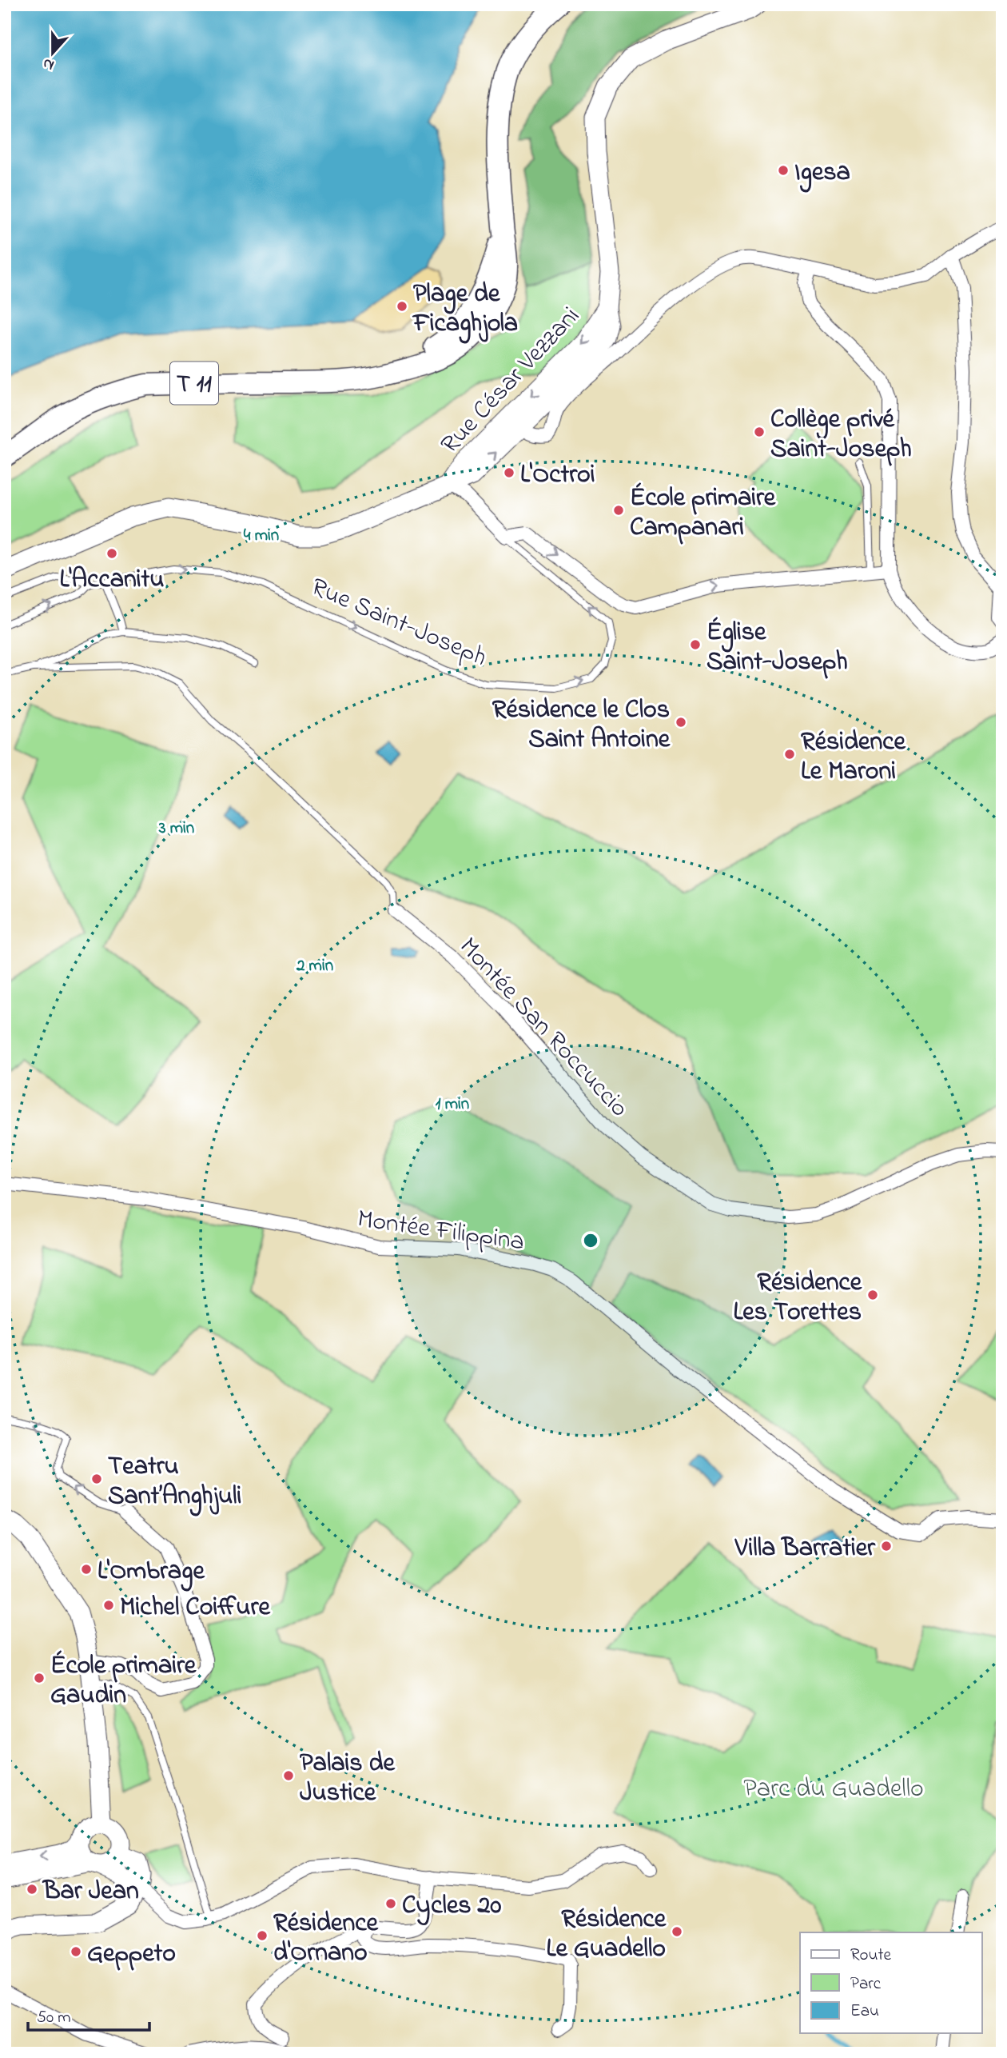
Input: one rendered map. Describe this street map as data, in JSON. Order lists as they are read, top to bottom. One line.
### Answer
{"streets":{"main road":["Rue César Vezzani","T 11"],"street":["Rue Saint-Joseph","Montée San Roccuccio","Montée Filippina"]},"crossings":[["Rue César Vezzani","Rue Saint-Joseph"]],"parks":["Parc du Guadello"],"places":["Igesa","Plage de Ficaghjola","Collège privé Saint-Joseph","L'Octroi","École primaire Campanari","L'Accanitu","Église Saint-Joseph","Résidence le Clos Saint Antoine","Résidence Le Maroni","Résidence Les Torettes","Teatru Sant’Anghjuli","Villa Barratier","L'Ombrage","Michel Coiffure","École primaire Gaudin","Palais de Justice","Bar Jean","Cycles 20","Résidence Le Guadello","Résidence d'Ornano","Geppeto"],"legend":["Route","Parc","Eau"],"scale_bar":"50 m","north":"bottom","rings":["4 min","3 min","2 min","1 min"]}
